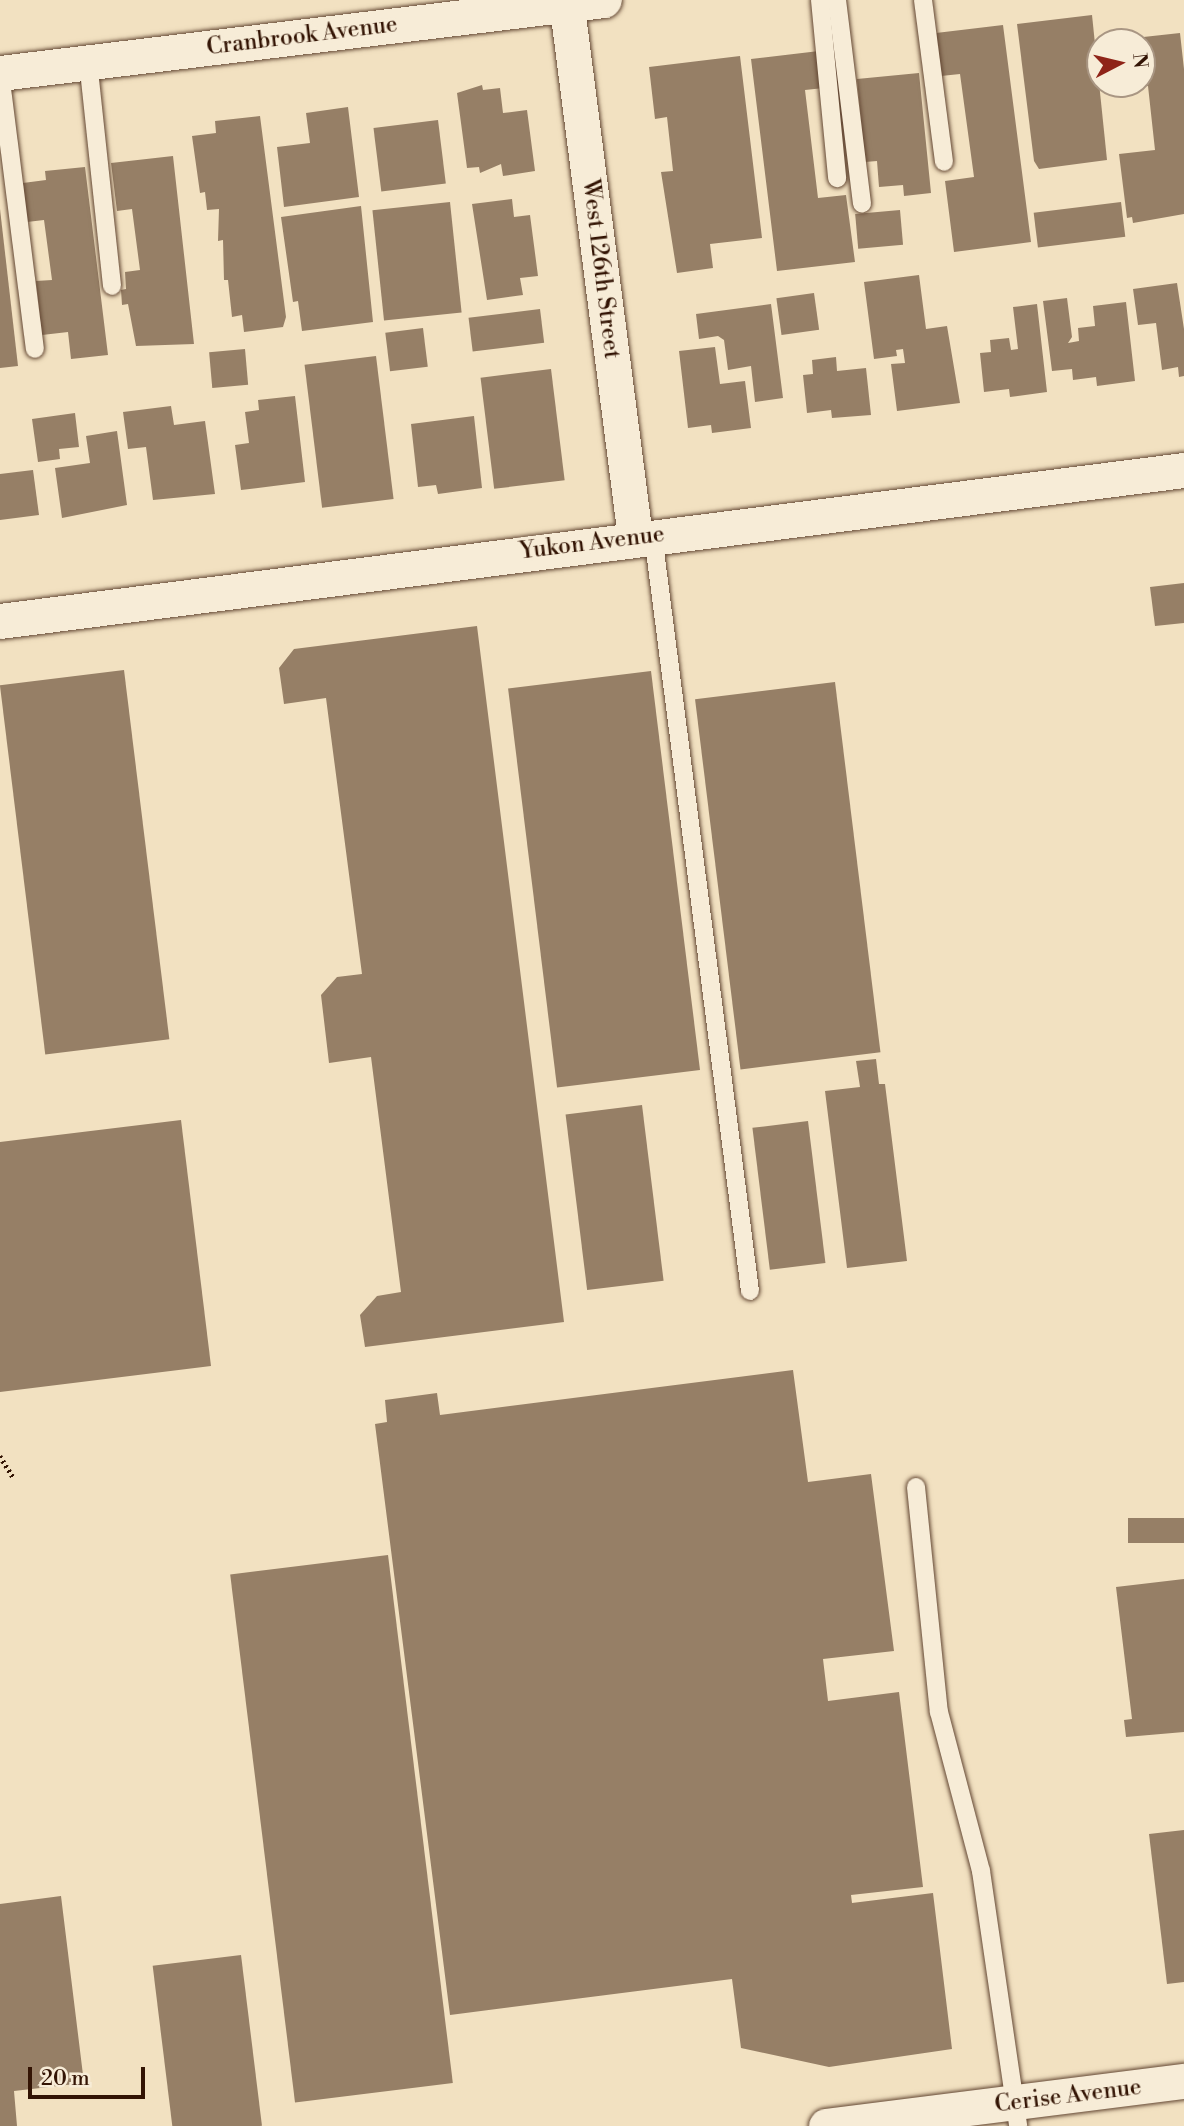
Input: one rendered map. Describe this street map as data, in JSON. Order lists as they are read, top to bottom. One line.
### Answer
{"streets":{"street":["Cranbrook Avenue","West 126th Street","Yukon Avenue","Cerise Avenue"]},"crossings":[["Cranbrook Avenue","West 126th Street"],["West 126th Street","Yukon Avenue"]],"scale_bar":"20 m","north":"right"}
